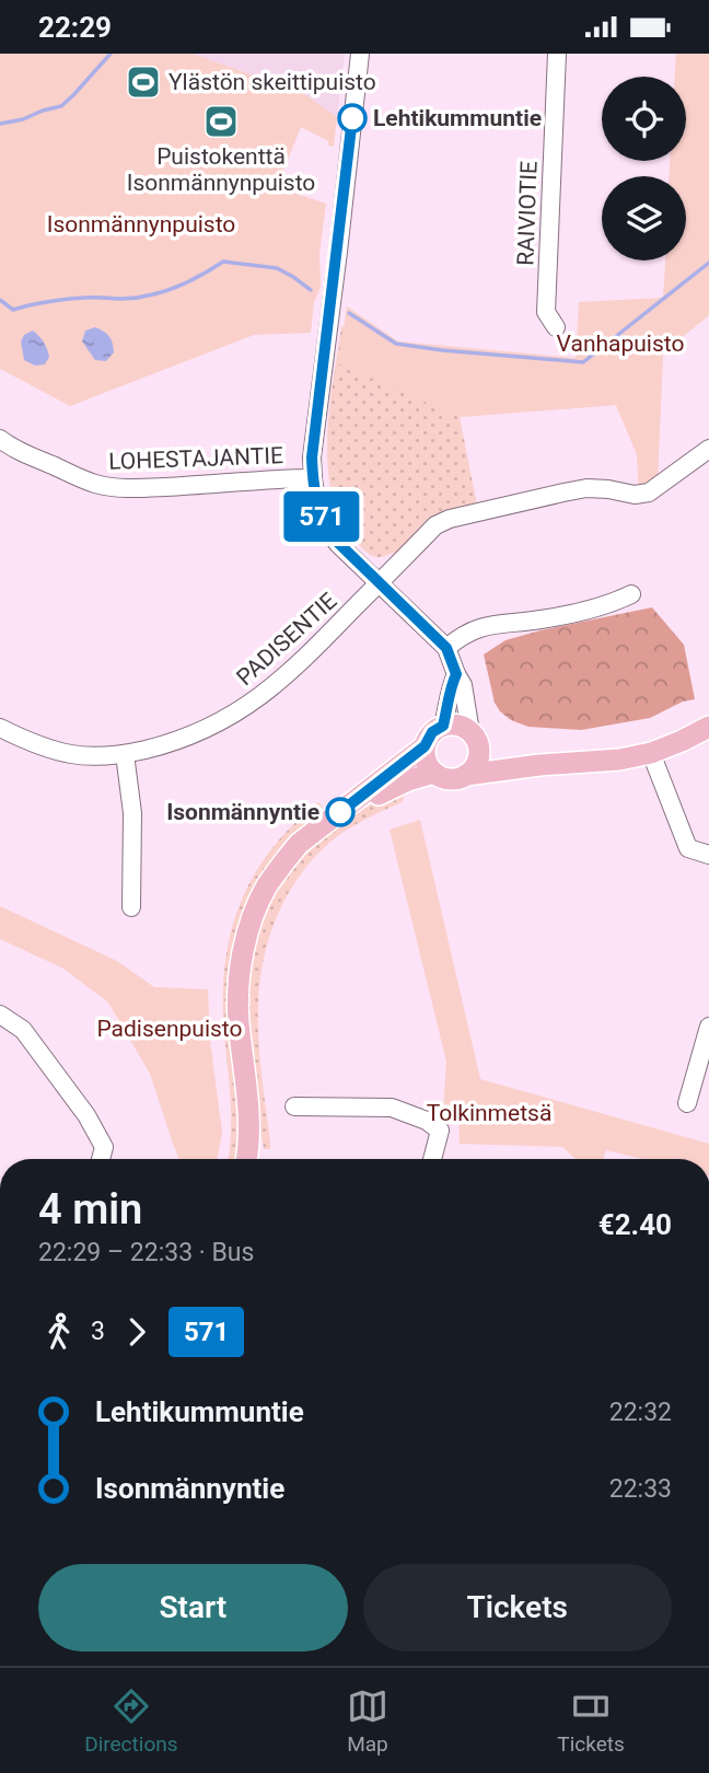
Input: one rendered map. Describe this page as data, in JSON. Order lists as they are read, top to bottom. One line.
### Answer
{"streets":{"street":["RAIVIOTIE","LOHESTAJANTIE","PADISENTIE"]},"parks":["Isonmännynpuisto","Vanhapuisto","Padisenpuisto","Tolkinmetsä"],"places":{"sports":["Ylästön skeittipuisto","Puistokenttä Isonmännynpuisto"],"other":["Lehtikummuntie","Isonmännyntie"]},"lines":["bus line 571"],"page":{"status":"22:29","on_map":"571","heading":["4 min","22:29 – 22:33 · Bus","€2.40"],"legs":["3","571"],"list":[{"name":"Lehtikummuntie","value":"22:32"},{"name":"Isonmännyntie","value":"22:33"}],"buttons":["Start","Tickets"],"tabs":["Directions","Map","Tickets"]}}
